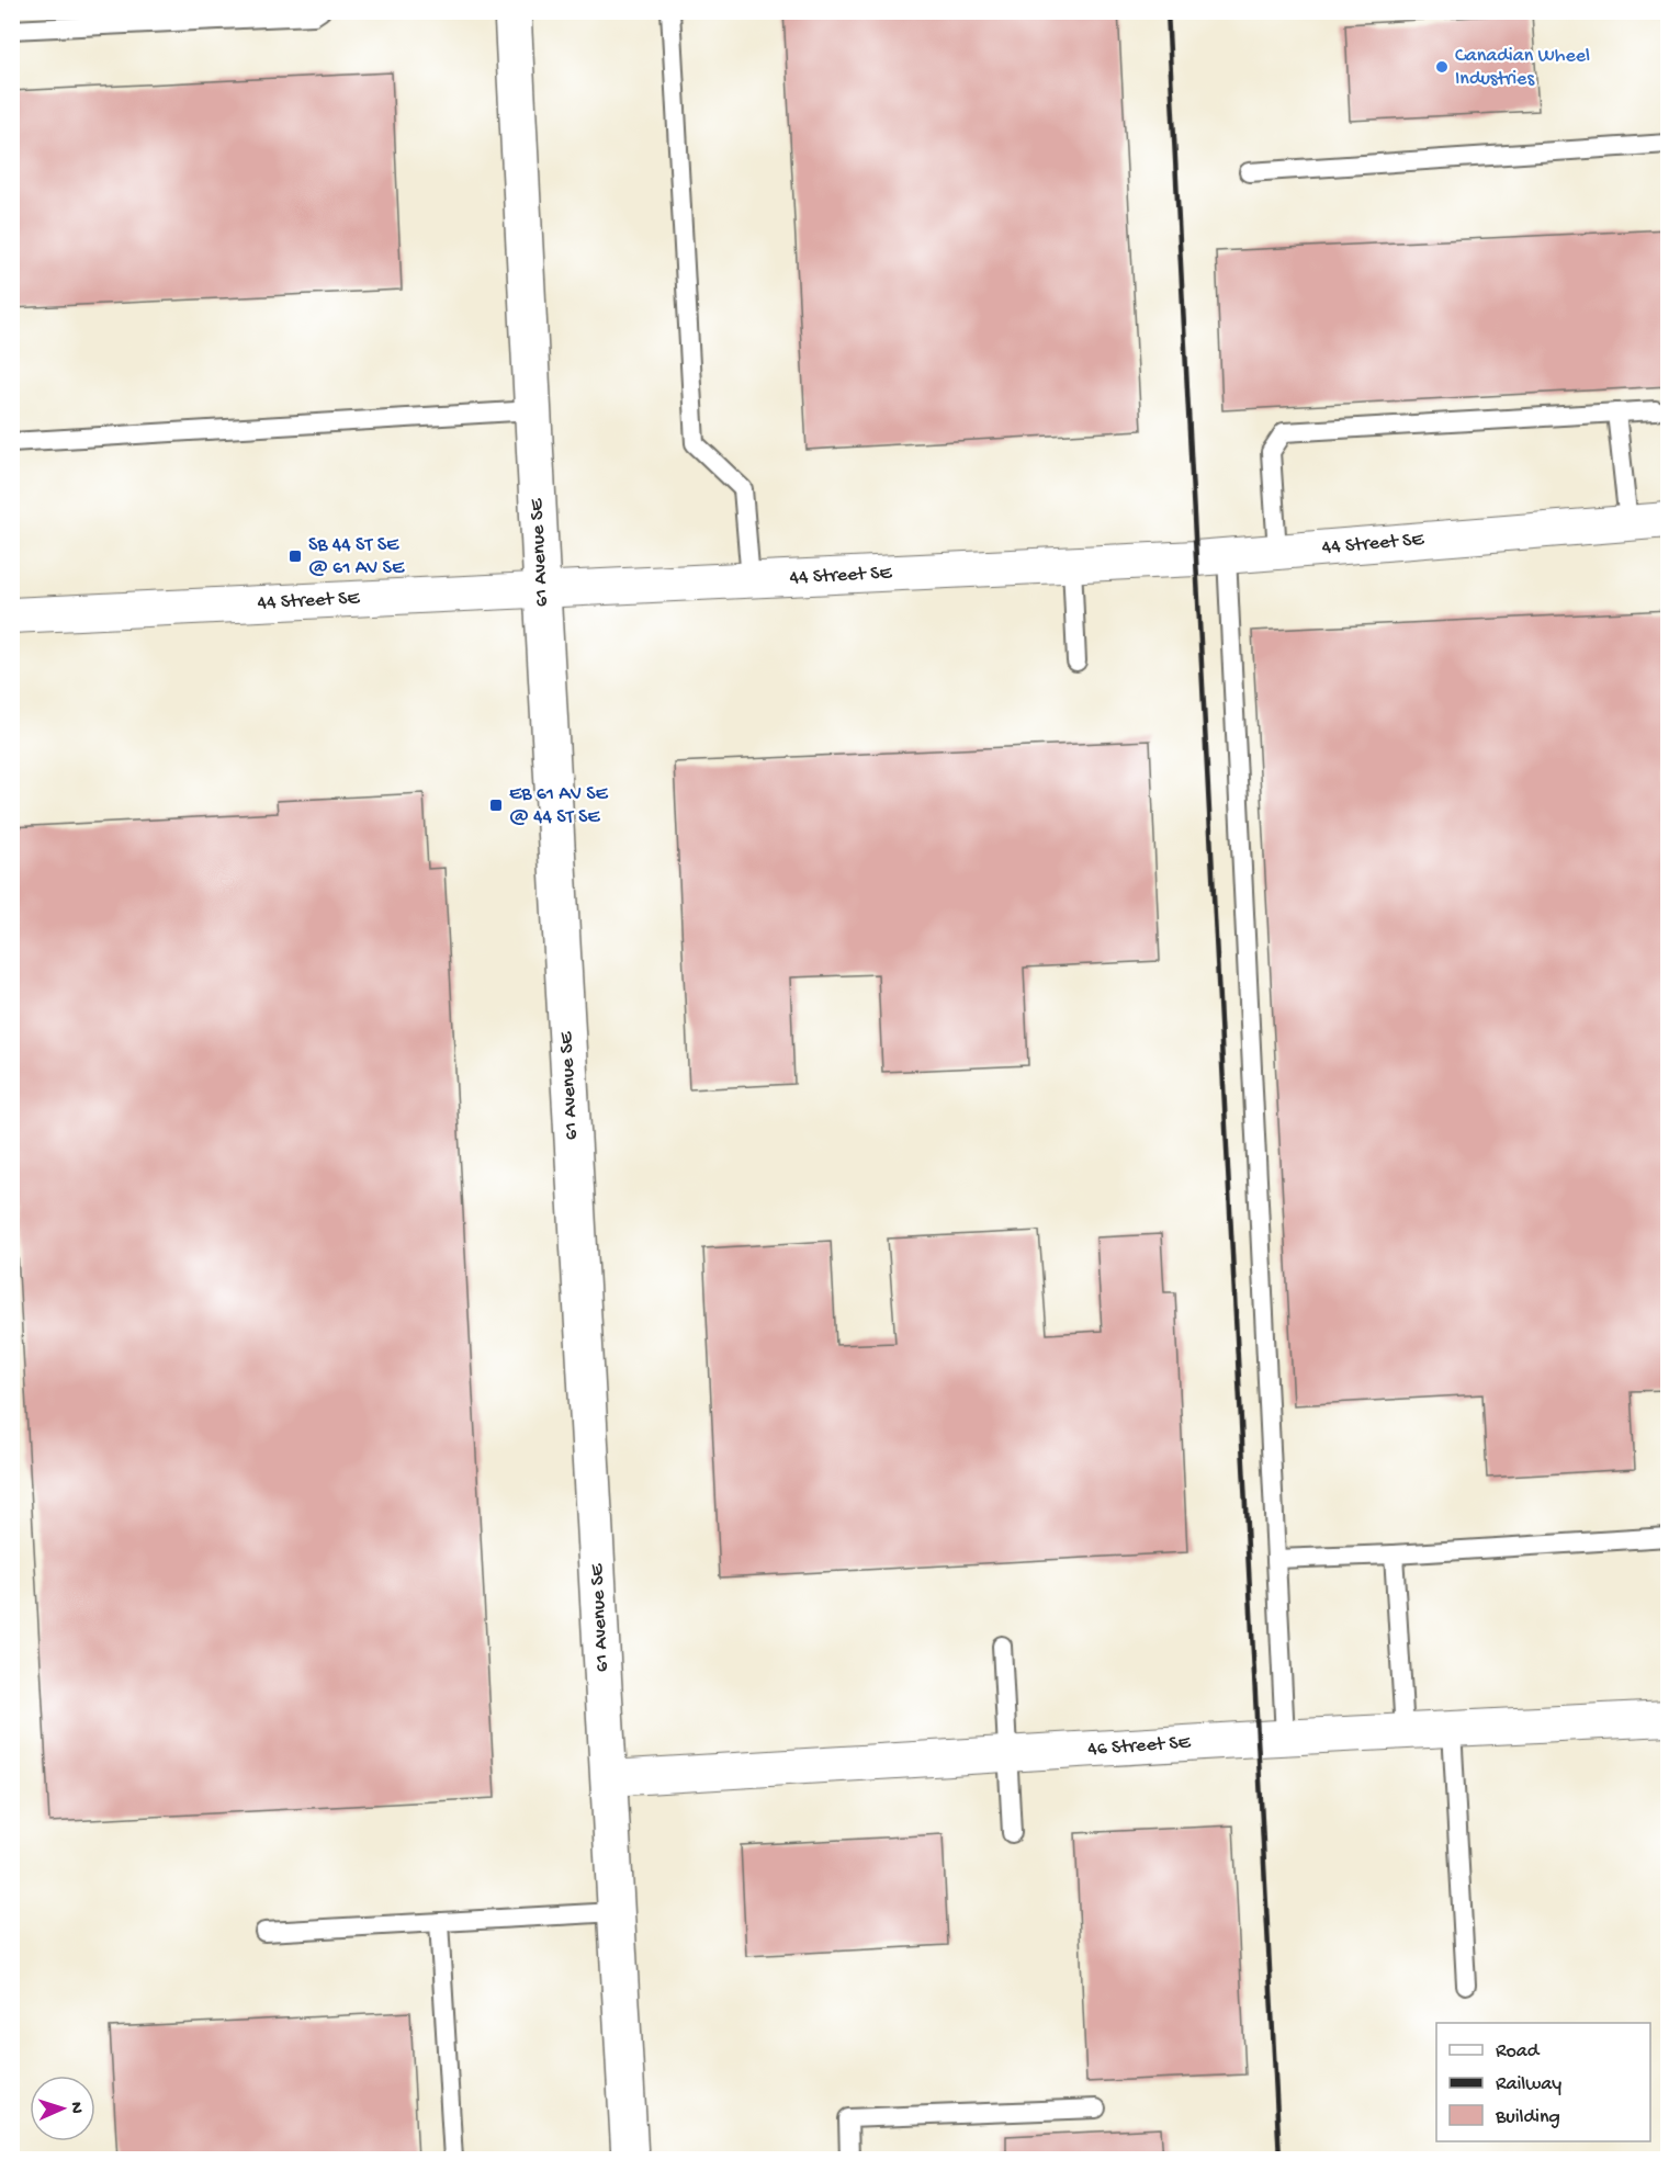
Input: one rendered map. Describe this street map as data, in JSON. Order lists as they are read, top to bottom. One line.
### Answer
{"streets":{"street":["44 Street SE","61 Avenue SE","46 Street SE"]},"crossings":[["44 Street SE","61 Avenue SE"],["61 Avenue SE","46 Street SE"]],"places":{"other":["Canadian Wheel Industries"],"transit":["SB 44 ST SE @ 61 AV SE","EB 61 AV SE @ 44 ST SE"]},"legend":["Road","Railway","Building"],"north":"right"}
